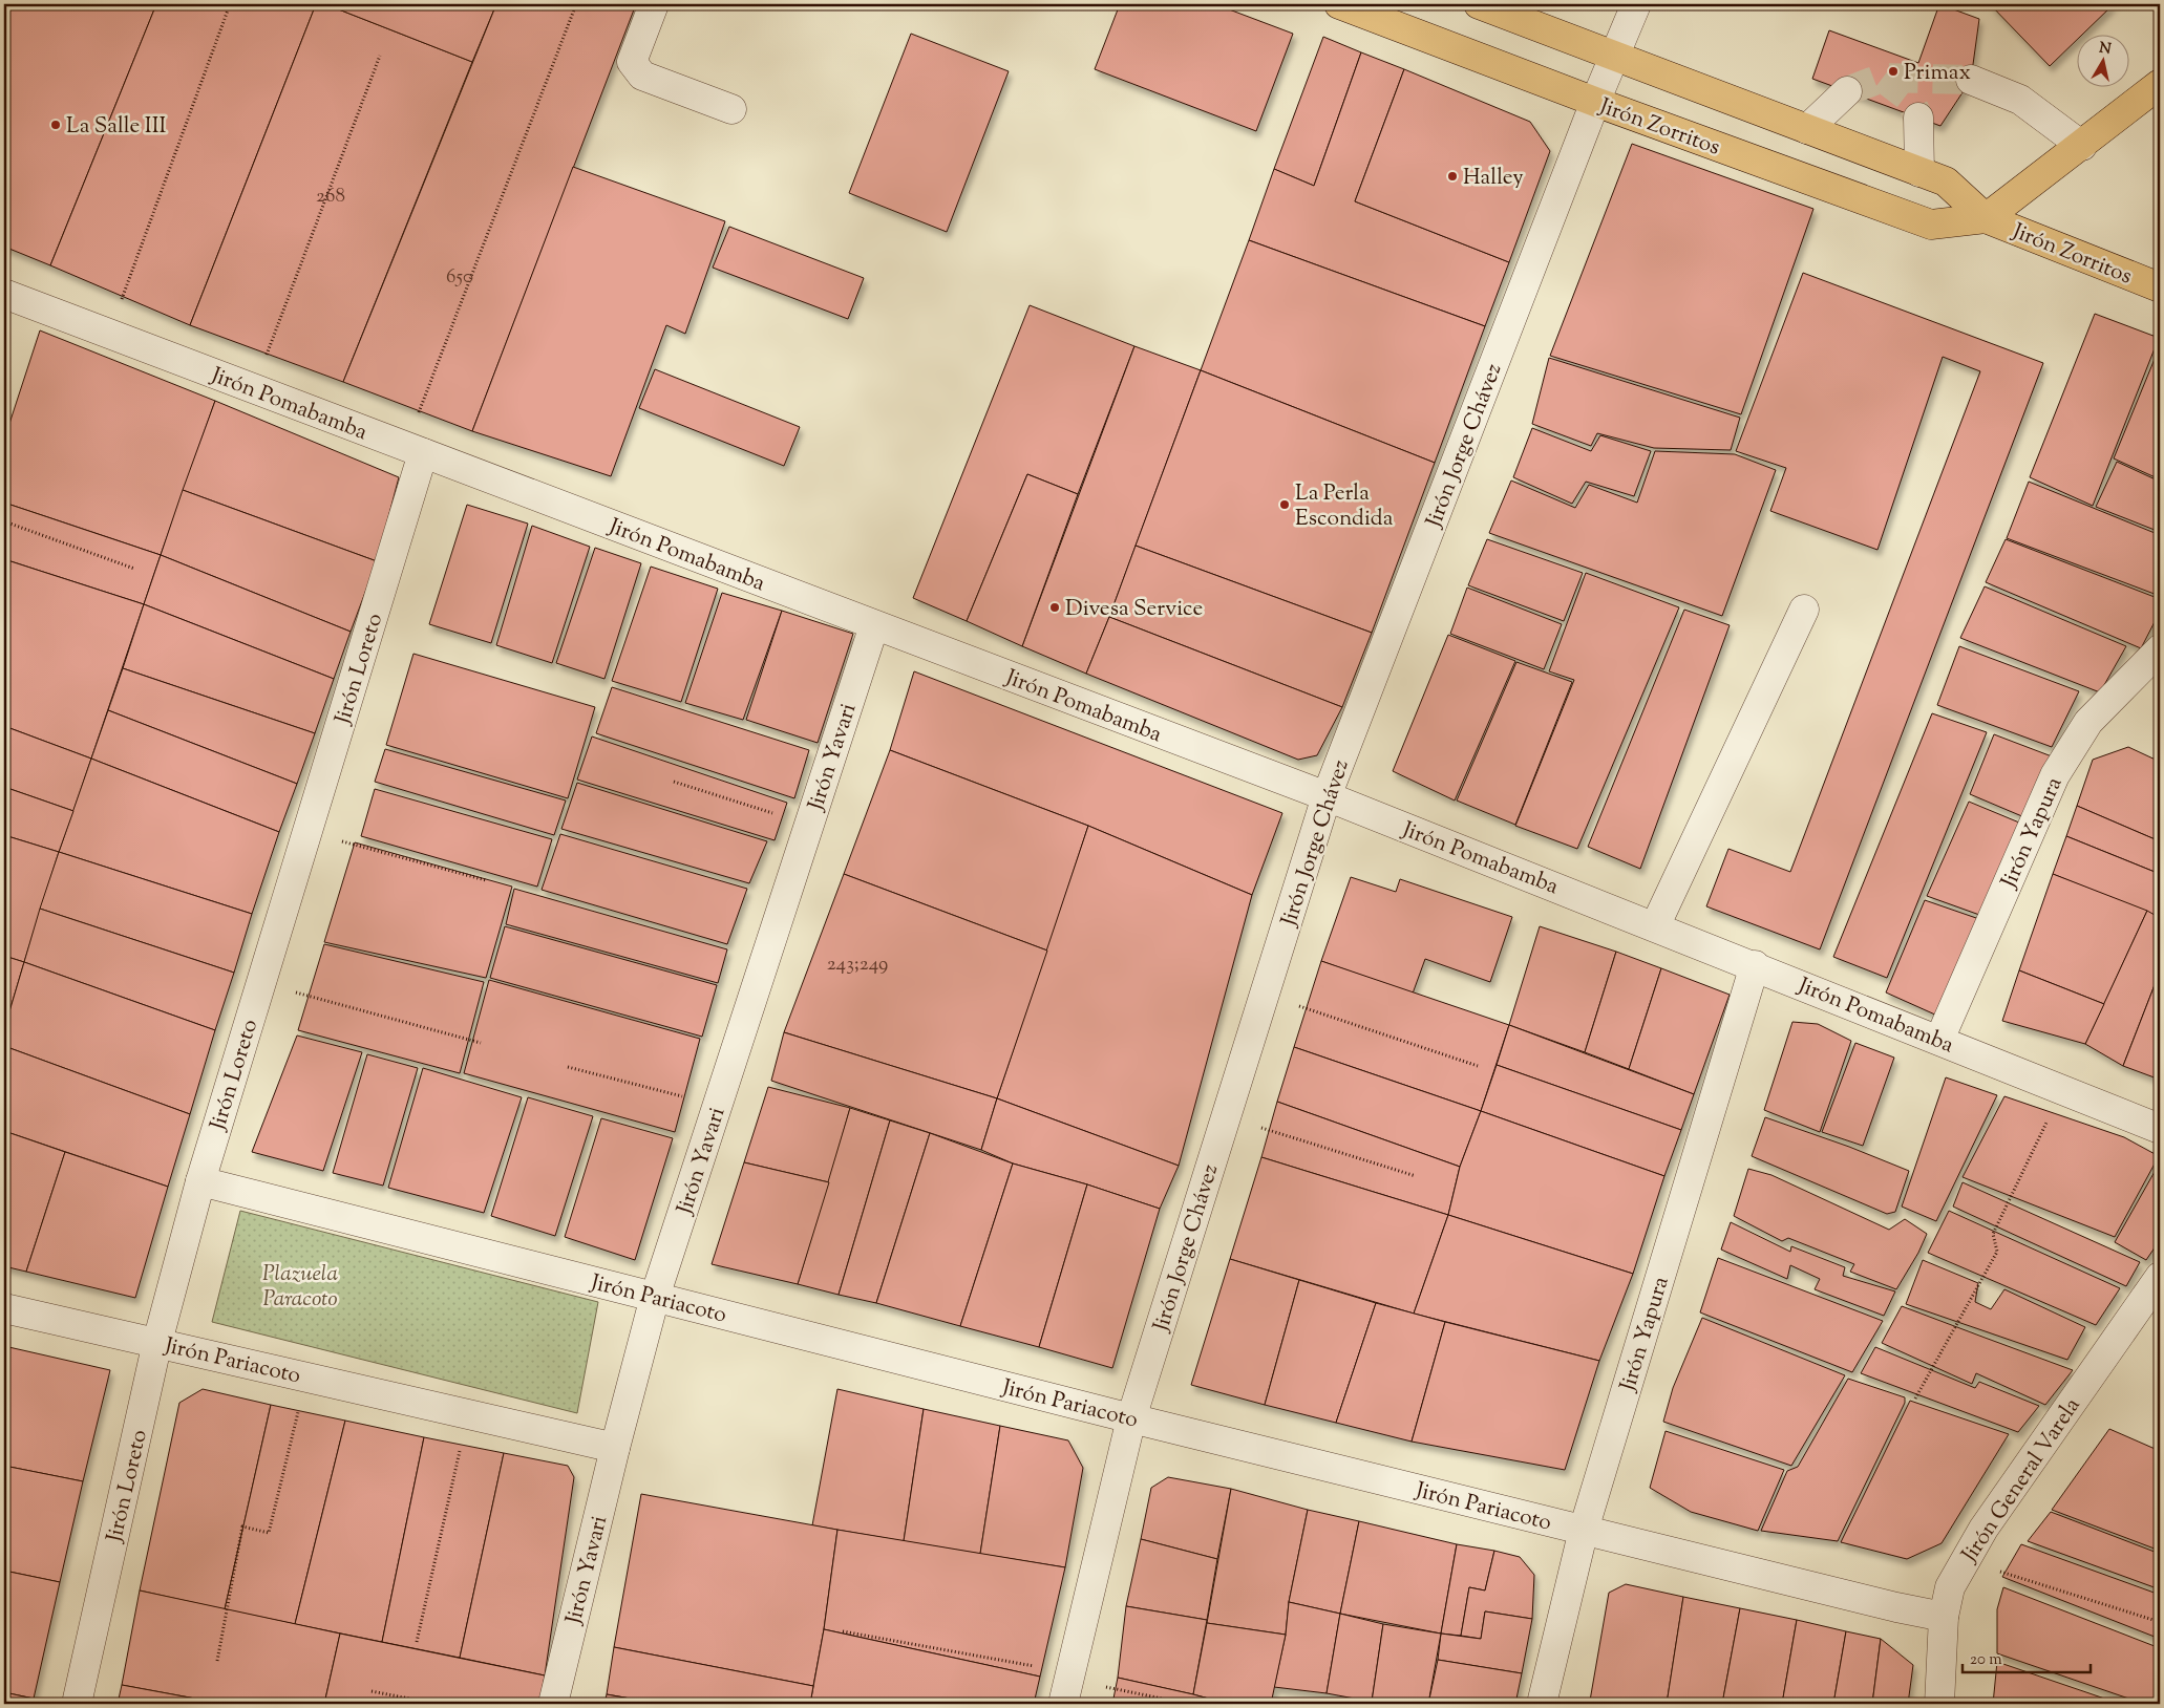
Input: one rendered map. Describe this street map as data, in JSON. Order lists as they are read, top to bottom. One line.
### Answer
{"streets":{"main road":["Jirón Zorritos"],"street":["Jirón Pomabamba","Jirón Jorge Chávez","Jirón Loreto","Jirón Yavari","Jirón Yapura","Jirón Pariacoto","Jirón General Varela"]},"crossings":[["Jirón Zorritos","Jirón Jorge Chávez"],["Jirón Pomabamba","Jirón Jorge Chávez"],["Jirón Pomabamba","Jirón Loreto"],["Jirón Pomabamba","Jirón Yavari"],["Jirón Pomabamba","Jirón Yapura"],["Jirón Jorge Chávez","Jirón Pariacoto"],["Jirón Loreto","Jirón Pariacoto"],["Jirón Yavari","Jirón Pariacoto"],["Jirón Yapura","Jirón Pariacoto"],["Jirón Pariacoto","Jirón General Varela"]],"parks":["Plazuela Paracoto"],"places":["Primax","La Salle III","Halley","La Perla Escondida","Divesa Service"],"house_numbers":["268","650","243;249"],"scale_bar":"20 m","north":"top"}
